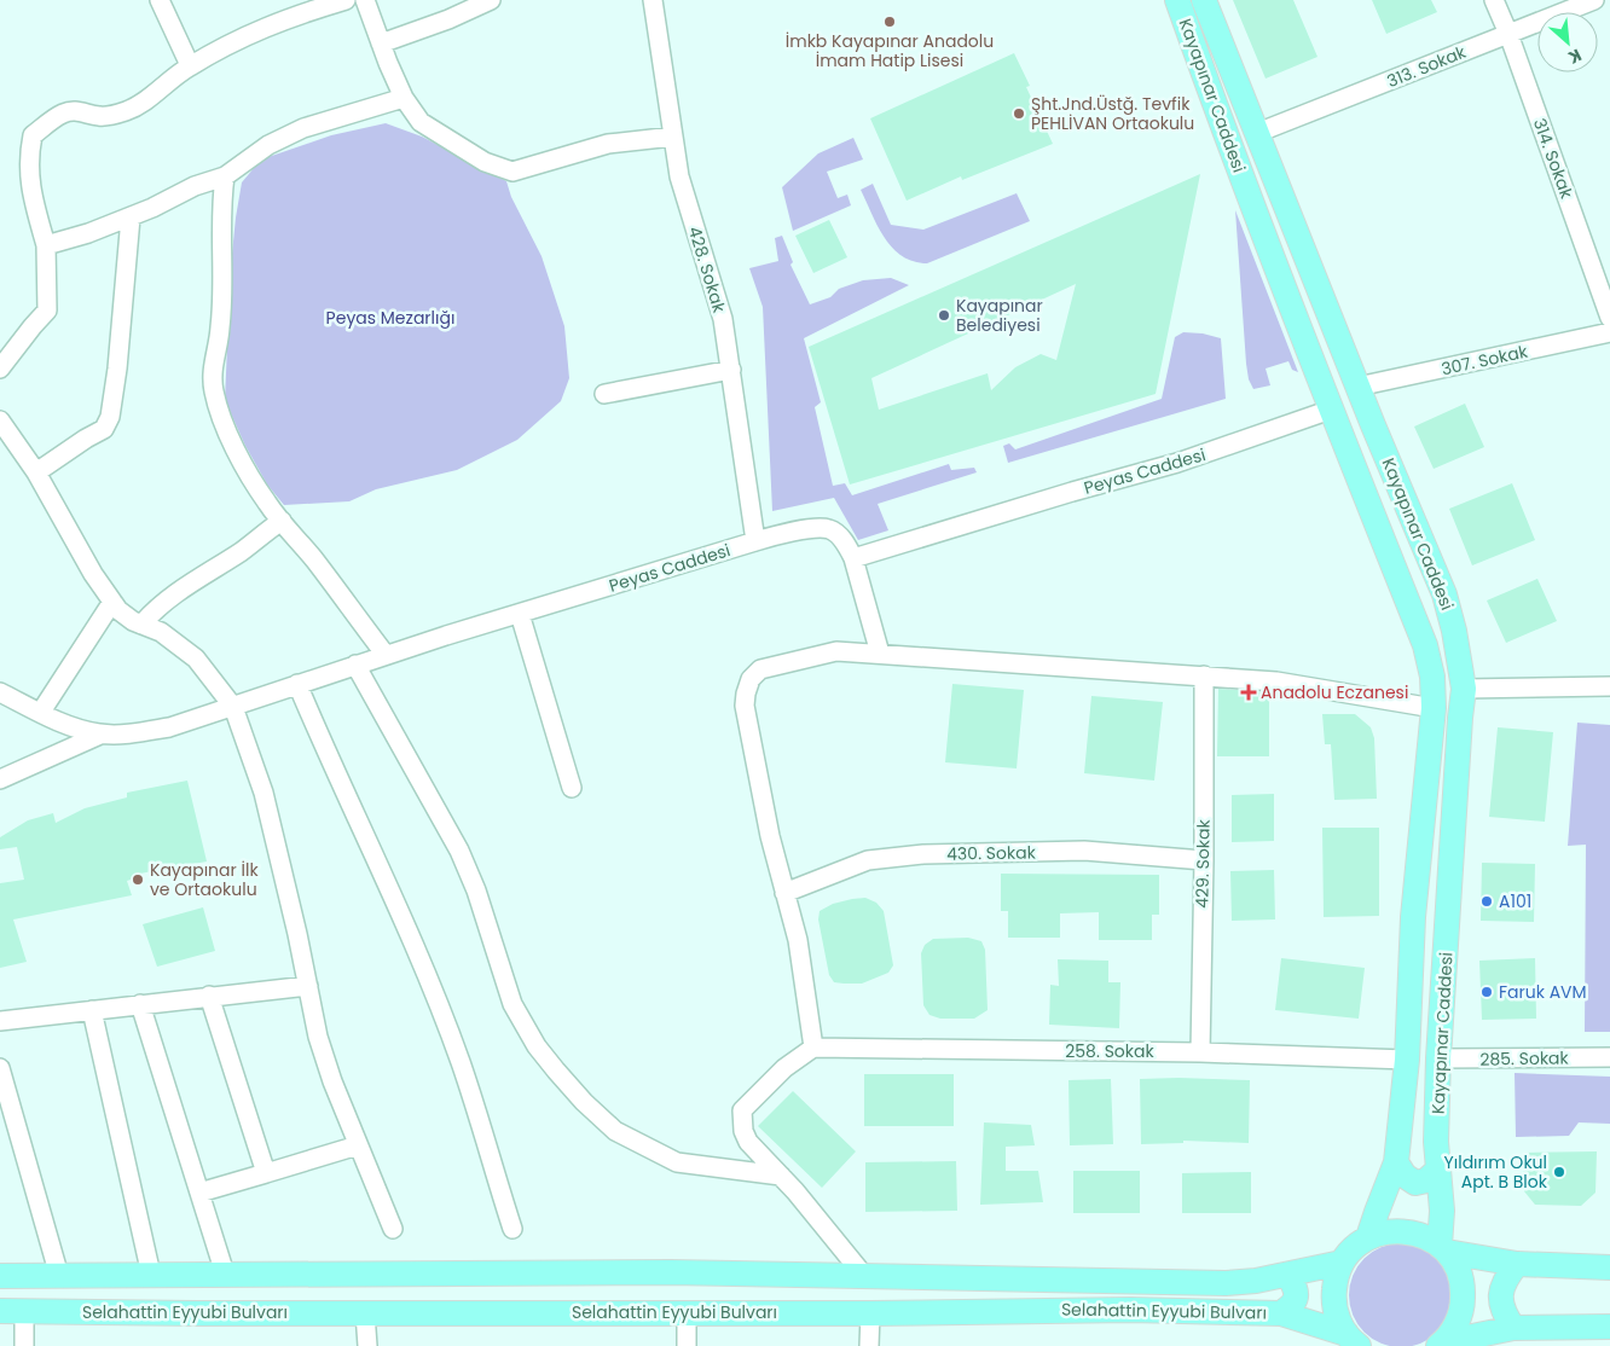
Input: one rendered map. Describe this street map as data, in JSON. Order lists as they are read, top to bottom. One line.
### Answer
{"streets":{"main road":["Kayapınar Caddesi","Selahattin Eyyubi Bulvarı"],"street":["313. Sokak","314. Sokak","428. Sokak","307. Sokak","Peyas Caddesi","430. Sokak","429. Sokak","258. Sokak","285. Sokak"]},"crossings":[["313. Sokak","Kayapınar Caddesi"],["313. Sokak","314. Sokak"],["Kayapınar Caddesi","307. Sokak"],["Kayapınar Caddesi","Peyas Caddesi"],["Kayapınar Caddesi","258. Sokak"],["Kayapınar Caddesi","285. Sokak"],["428. Sokak","Peyas Caddesi"],["430. Sokak","429. Sokak"],["429. Sokak","258. Sokak"]],"parks":["Peyas Mezarlığı"],"places":{"other":["İmkb Kayapınar Anadolu İmam Hatip Lisesi","Şht.Jnd.Üstğ. Tevfik PEHLİVAN Ortaokulu","Kayapınar Belediyesi","Kayapınar İlk ve Ortaokulu","A101","Faruk AVM","Yıldırım Okul Apt. B Blok"],"health":["Anadolu Eczanesi"]},"north":"bottom right"}
